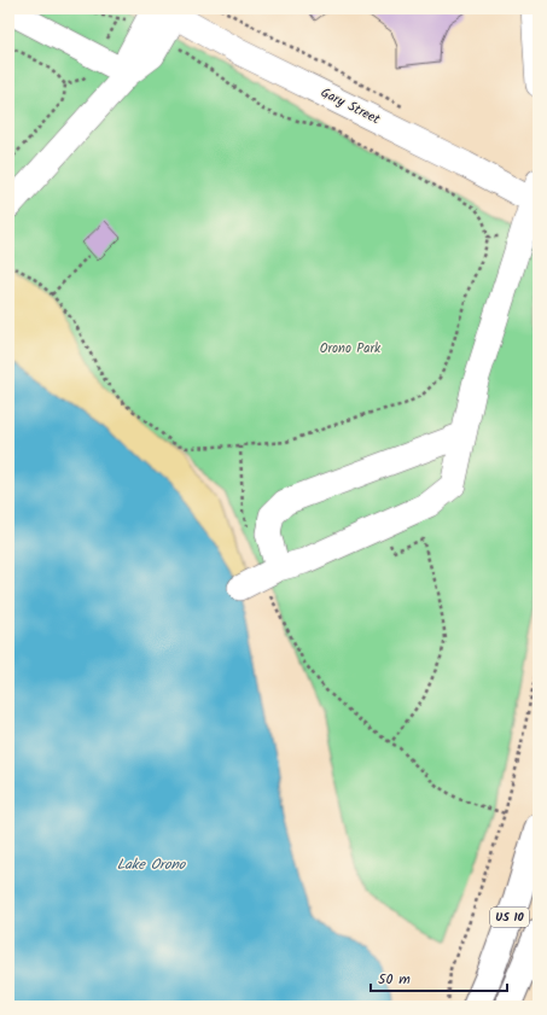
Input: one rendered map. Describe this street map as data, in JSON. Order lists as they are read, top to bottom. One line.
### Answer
{"streets":{"highway":["US 10"],"street":["Gary Street"]},"water":["Lake Orono"],"parks":["Orono Park"],"scale_bar":"50 m"}
